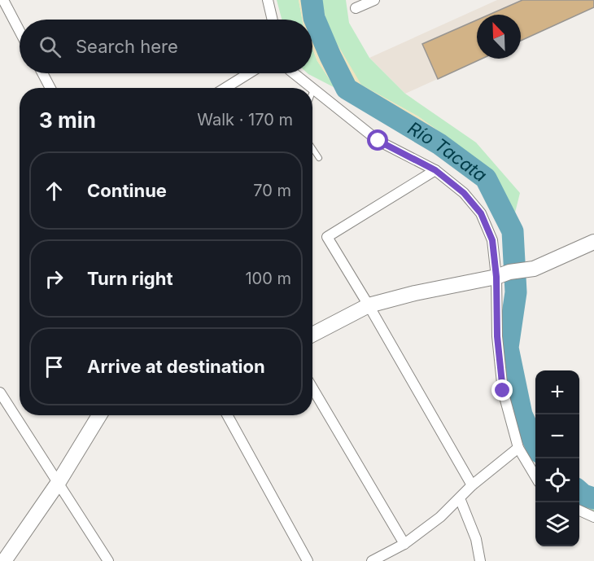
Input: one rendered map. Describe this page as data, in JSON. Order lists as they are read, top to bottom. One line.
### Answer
{"water":["Río Tacata"],"north":"top left","page":{"search":"Search here","heading":["3 min","Walk · 170 m"],"list":[["Continue","70 m"],["Turn right","100 m"],"Arrive at destination"],"map_buttons":["+","−"]}}
